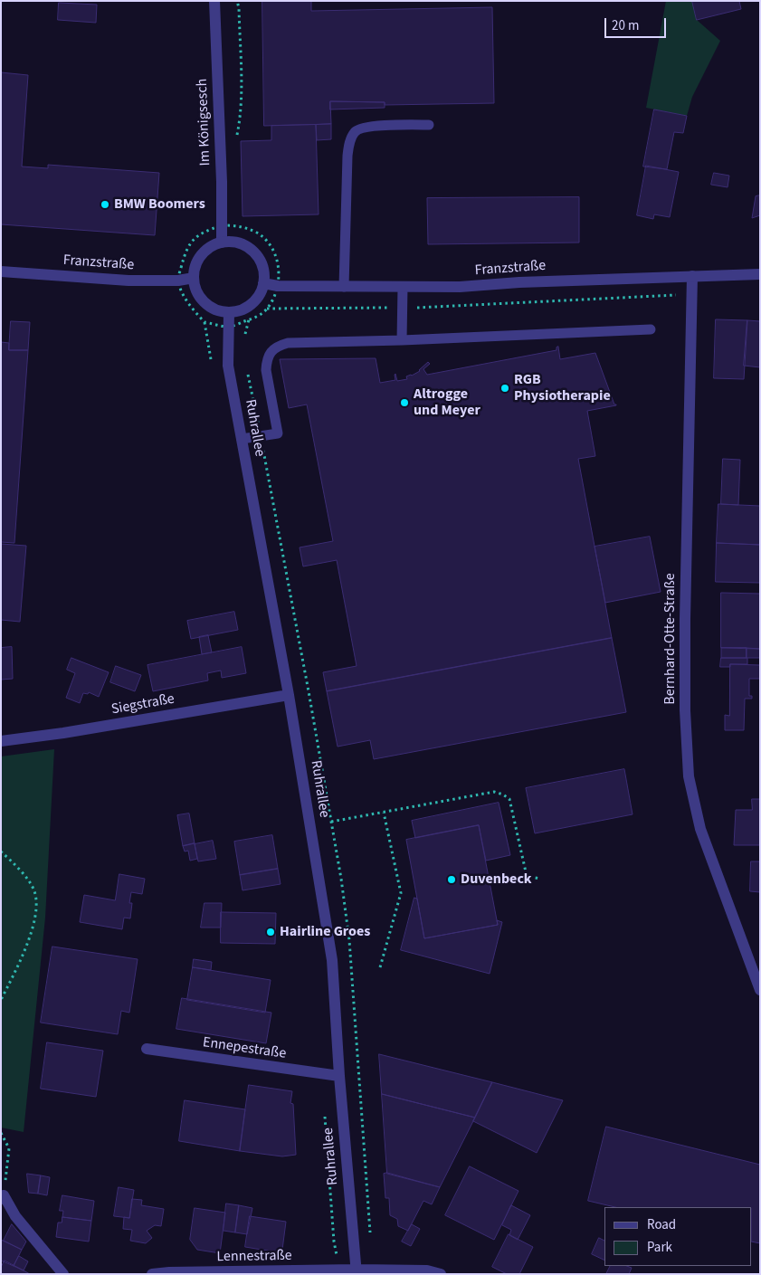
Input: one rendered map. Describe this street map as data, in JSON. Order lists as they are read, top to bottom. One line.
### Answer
{"streets":{"street":["Im Königsesch","Franzstraße","Ruhrallee","Bernhard-Otte-Straße","Siegstraße","Ennepestraße","Lennestraße"]},"crossings":[["Im Königsesch","Franzstraße"],["Im Königsesch","Ruhrallee"],["Franzstraße","Ruhrallee"],["Franzstraße","Bernhard-Otte-Straße"],["Ruhrallee","Siegstraße"],["Ruhrallee","Ennepestraße"],["Ruhrallee","Lennestraße"]],"places":["BMW Boomers","RGB Physiotherapie","Altrogge und Meyer","Duvenbeck","Hairline Groes"],"legend":["Road","Park"],"scale_bar":"20 m"}
